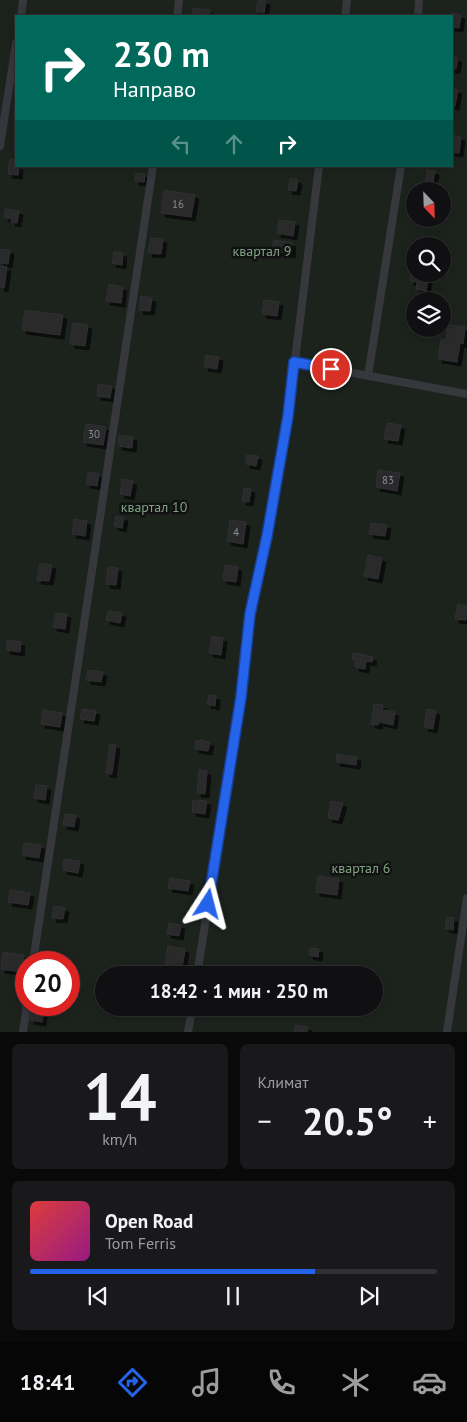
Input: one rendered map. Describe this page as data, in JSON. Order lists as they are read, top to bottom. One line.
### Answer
{"parks":["квартал 9","квартал 10","квартал 6"],"house_numbers":["16","30","83","4"],"north":"bottom right","page":{"turn":["230 m","Направо"],"limit":"20","trip":"18:42 · 1 мин · 250 m","tile":[["14","km/h"],"Климат"],"heat":["−","20.5°","+"],"song":["Open Road","Tom Ferris"],"tabs":"18:41"}}
